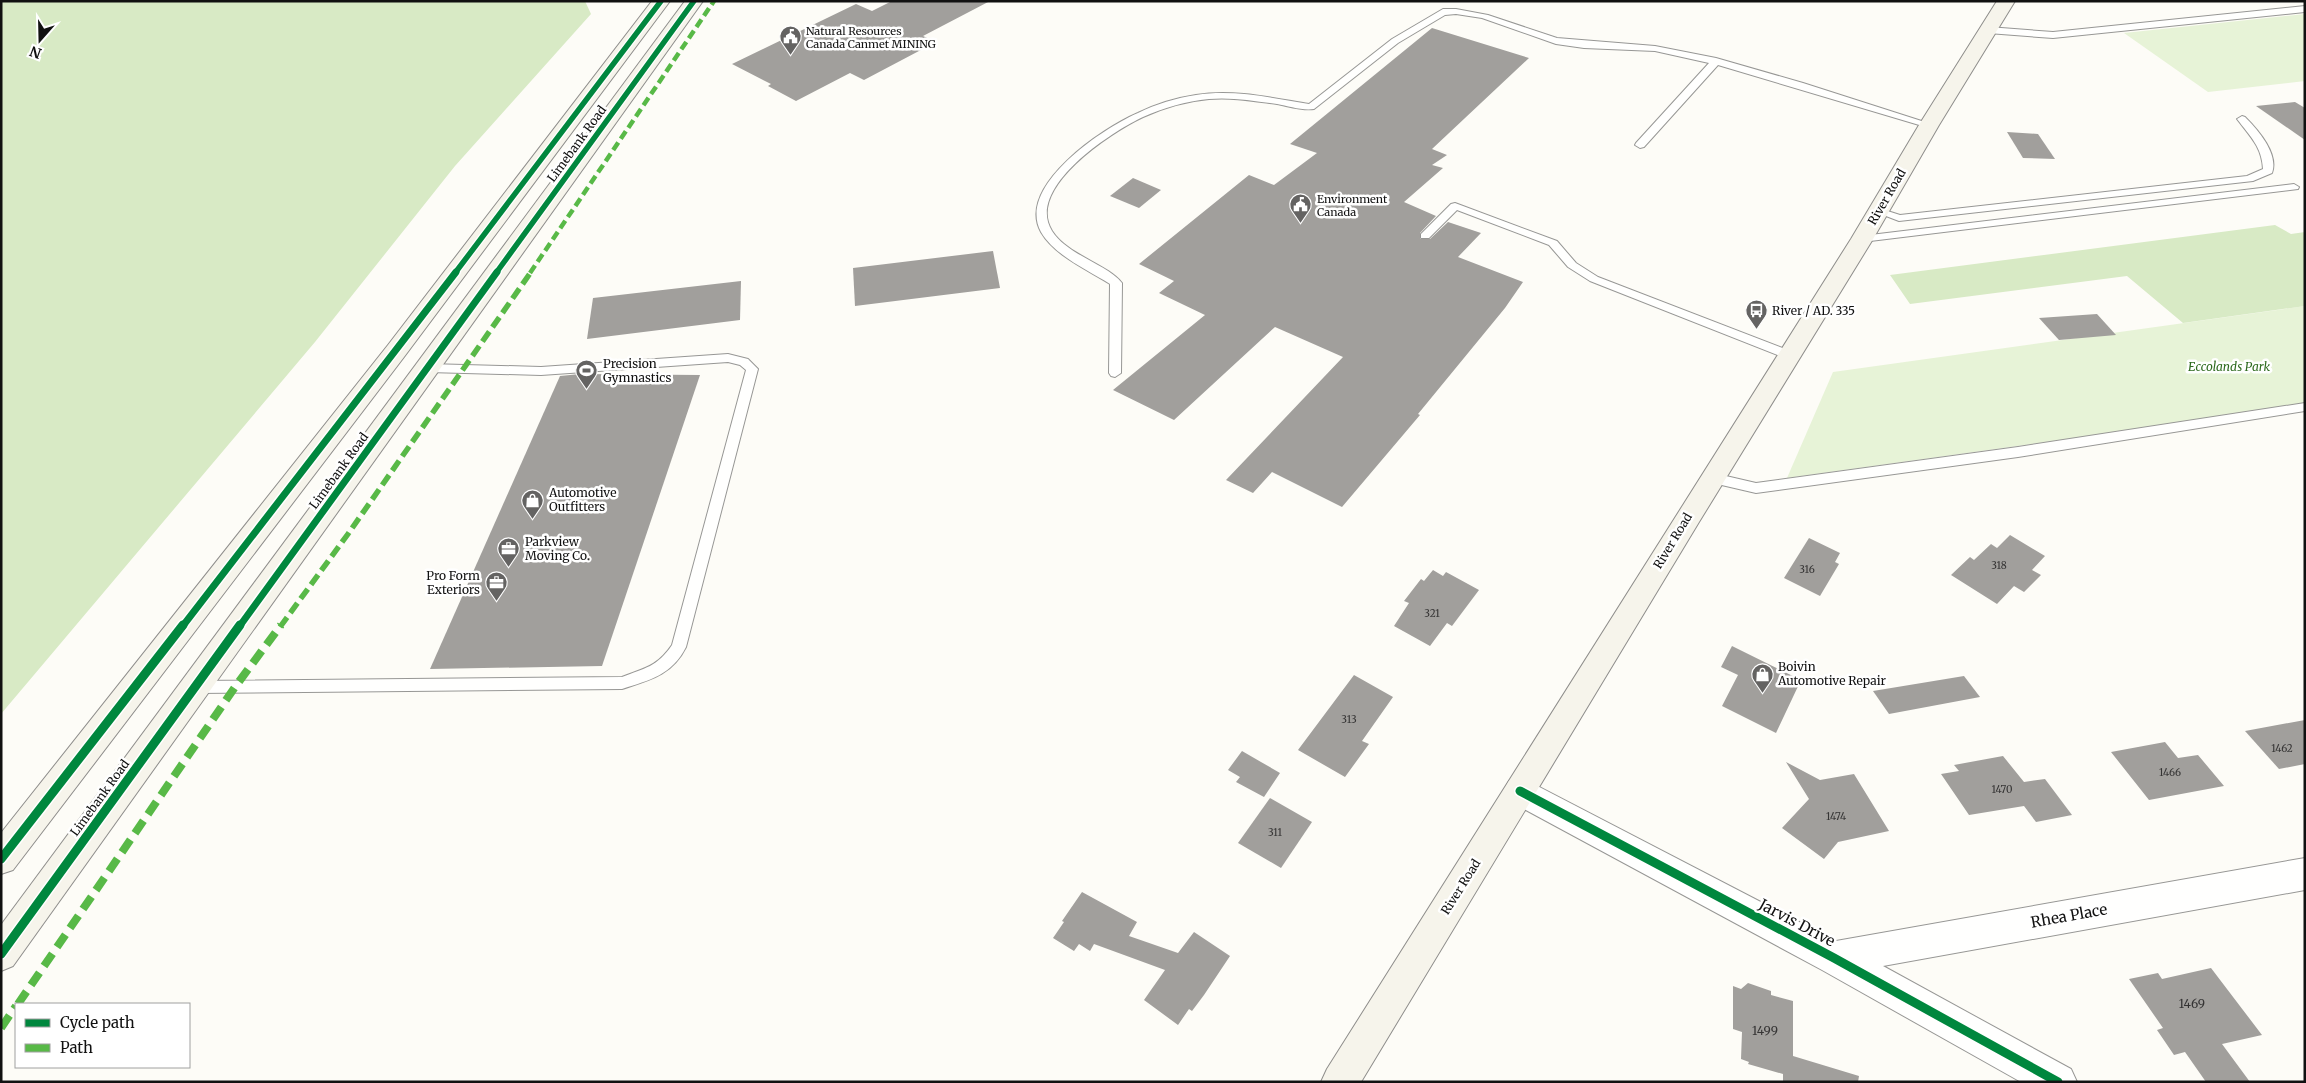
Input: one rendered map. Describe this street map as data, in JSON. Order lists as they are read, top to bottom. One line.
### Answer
{"streets":{"main road":["Limebank Road","River Road"],"street":["Rhea Place","Jarvis Drive"]},"crossings":[["River Road","Jarvis Drive"],["Rhea Place","Jarvis Drive"]],"parks":["Eccolands Park"],"places":{"public building":["Natural Resources Canada Canmet MINING","Environment Canada"],"bus stop":["River / AD. 335"],"sports":["Precision Gymnastics"],"shop":["Automotive Outfitters","Boivin Automotive Repair"],"office":["Parkview Moving Co.","Pro Form Exteriors"]},"house_numbers":["318","316","321","313","1462","1466","1470","1474","311","1469","1499"],"legend":["Cycle path","Path"],"north":"bottom"}
